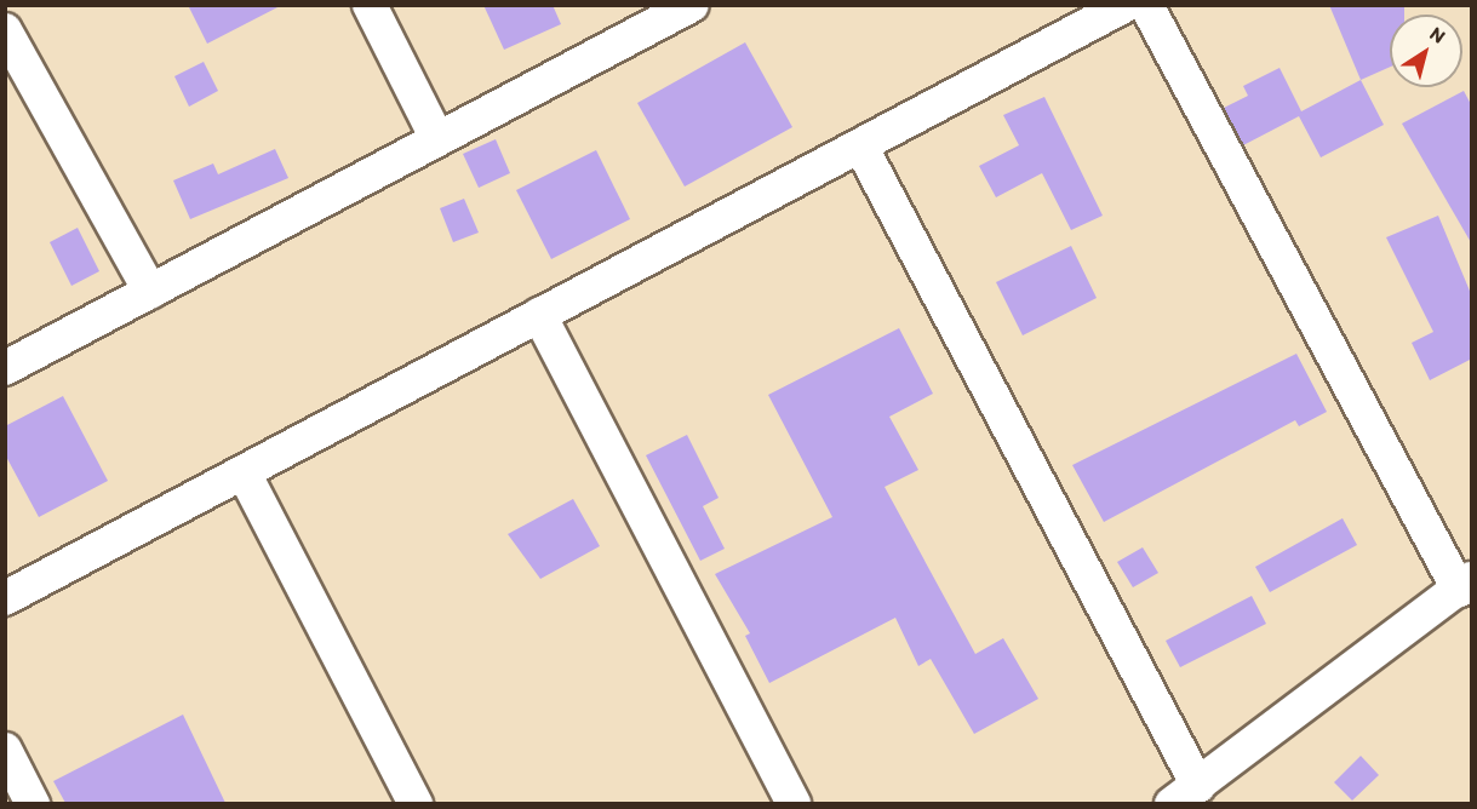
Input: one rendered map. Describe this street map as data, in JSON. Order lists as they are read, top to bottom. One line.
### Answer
{"north":"top right"}
